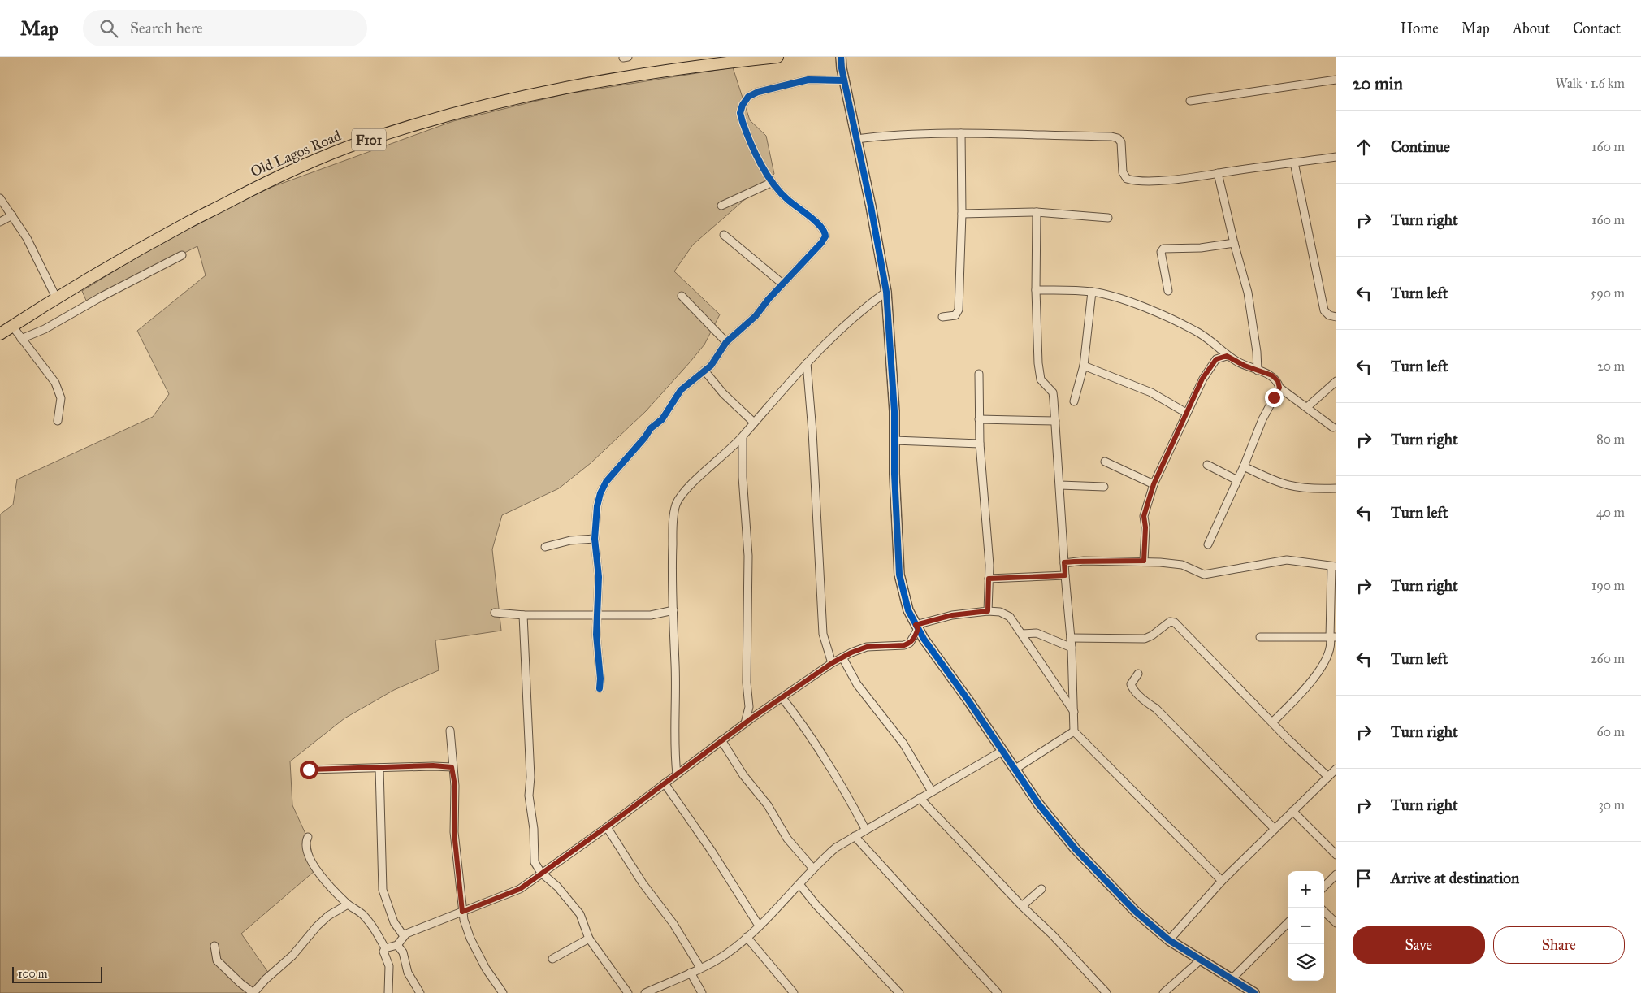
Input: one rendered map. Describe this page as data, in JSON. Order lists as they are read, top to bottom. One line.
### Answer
{"streets":{"main road":["F101","Old Lagos Road"]},"scale_bar":"100 m","page":{"header":"Map","search":"Search here","nav":["Home","Map","About","Contact"],"heading":["20 min","Walk · 1.6 km"],"list":[["Continue","160 m"],["Turn right","160 m"],["Turn left","590 m"],["Turn left","20 m"],["Turn right","80 m"],["Turn left","40 m"],["Turn right","190 m"],["Turn left","260 m"],["Turn right","60 m"],["Turn right","30 m"],"Arrive at destination"],"map_buttons":["+","−"],"buttons":["Save","Share"],"scale":"100 m"}}
